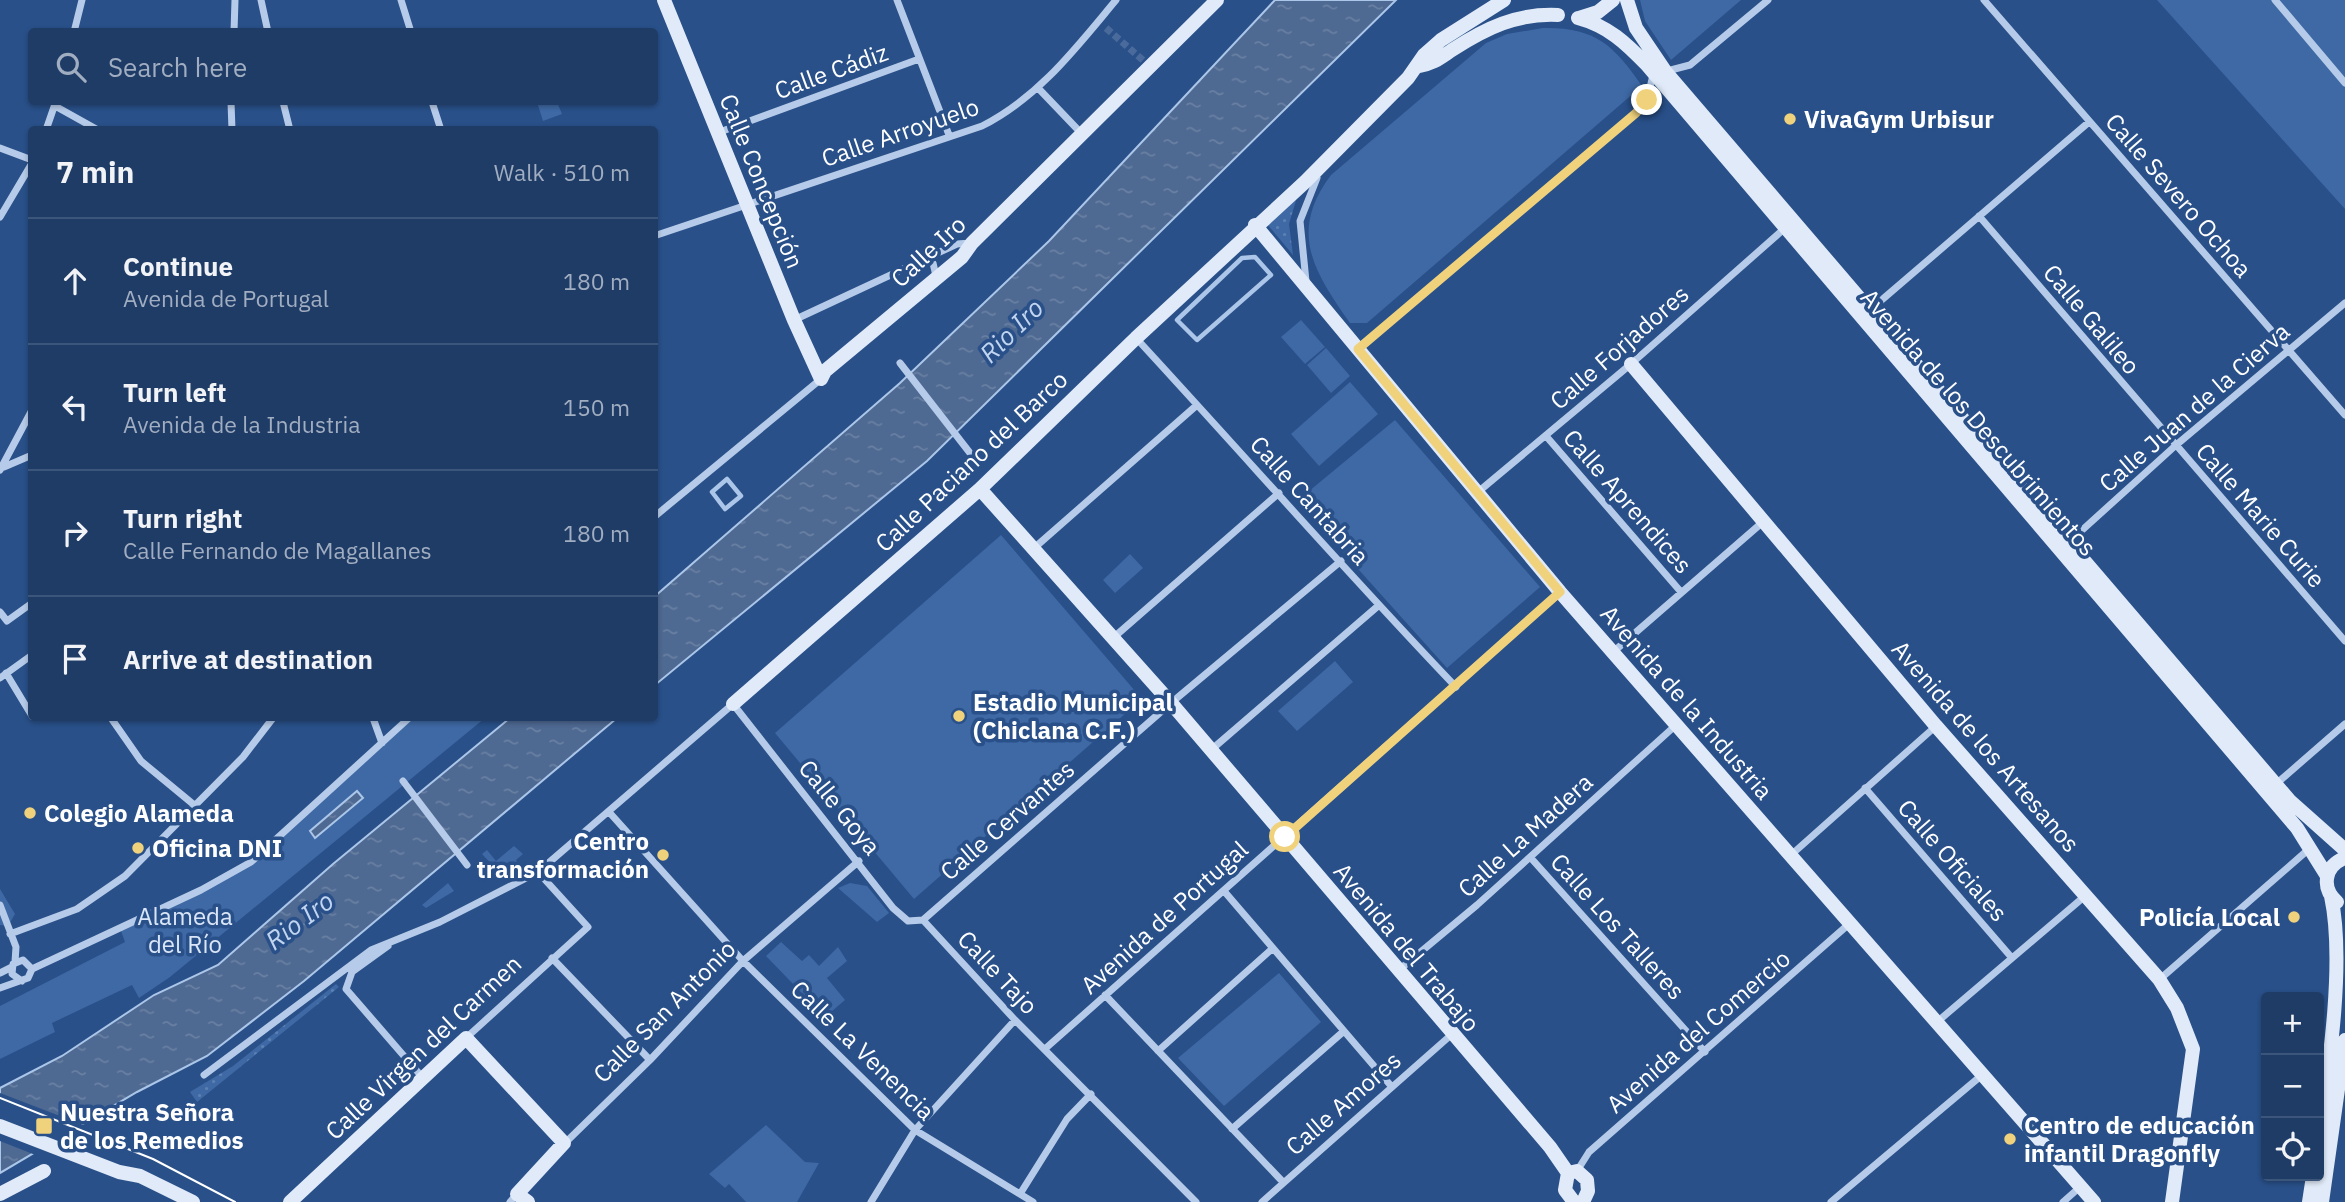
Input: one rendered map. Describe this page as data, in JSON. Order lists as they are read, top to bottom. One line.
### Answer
{"streets":{"street":["Calle Cádiz","Calle Arroyuelo","Calle Concepción","Calle Severo Ochoa","Calle Iro","Calle Galileo","Calle Forjadores","Calle Juan de la Cierva","Avenida de los Descubrimientos","Calle Paciano del Barco","Calle Cantabria","Calle Aprendices","Calle Marie Curie","Avenida de la Industria","Avenida de los Artesanos","Calle Goya","Calle Cervantes","Calle La Madera","Calle Oficiales","Avenida de Portugal","Calle Los Talleres","Avenida del Trabajo","Calle Tajo","Calle San Antonio","Avenida del Comercio","Calle Virgen del Carmen","Calle La Venencia","Calle Amores"]},"crossings":[["Calle Cádiz","Calle Concepción"],["Calle Arroyuelo","Calle Concepción"],["Calle Concepción","Calle Iro"],["Calle Severo Ochoa","Calle Juan de la Cierva"],["Calle Galileo","Calle Juan de la Cierva"],["Calle Galileo","Calle Marie Curie"],["Calle Forjadores","Avenida de los Descubrimientos"],["Calle Forjadores","Calle Aprendices"],["Calle Forjadores","Avenida de la Industria"],["Calle Forjadores","Avenida de los Artesanos"],["Calle Juan de la Cierva","Avenida de los Descubrimientos"],["Calle Juan de la Cierva","Calle Marie Curie"],["Avenida de los Descubrimientos","Calle Paciano del Barco"],["Calle Paciano del Barco","Calle Cantabria"],["Calle Paciano del Barco","Avenida de la Industria"],["Calle Paciano del Barco","Calle Goya"],["Calle Paciano del Barco","Avenida del Trabajo"],["Calle Paciano del Barco","Calle Virgen del Carmen"],["Calle Paciano del Barco","Calle La Venencia"],["Calle Cantabria","Calle Cervantes"],["Calle Cantabria","Avenida de Portugal"],["Avenida de la Industria","Calle La Madera"],["Avenida de la Industria","Avenida de Portugal"],["Avenida de la Industria","Avenida del Comercio"],["Calle Goya","Calle Cervantes"],["Calle Goya","Calle Tajo"],["Calle Goya","Calle San Antonio"],["Calle Cervantes","Avenida del Trabajo"],["Calle Cervantes","Calle Tajo"],["Calle La Madera","Calle Los Talleres"],["Calle La Madera","Avenida del Trabajo"],["Avenida de Portugal","Avenida del Trabajo"],["Avenida de Portugal","Calle Tajo"],["Calle Los Talleres","Avenida del Comercio"],["Avenida del Trabajo","Avenida del Comercio"],["Avenida del Trabajo","Calle Amores"],["Calle San Antonio","Calle La Venencia"]],"water":["Rio Iro"],"parks":["Alameda del Río"],"places":{"other":["VivaGym Urbisur","Estadio Municipal (Chiclana C.F.)","Colegio Alameda","Oficina DNI","Centro transformación","Policía Local","Centro de educación infantil Dragonfly"],"transit":["Nuestra Señora de los Remedios"]},"page":{"search":"Search here","heading":["7 min","Walk · 510 m"],"list":[["Continue","Avenida de Portugal","180 m"],["Turn left","Avenida de la Industria","150 m"],["Turn right","Calle Fernando de Magallanes","180 m"],"Arrive at destination"],"map_buttons":["+","−"]}}
